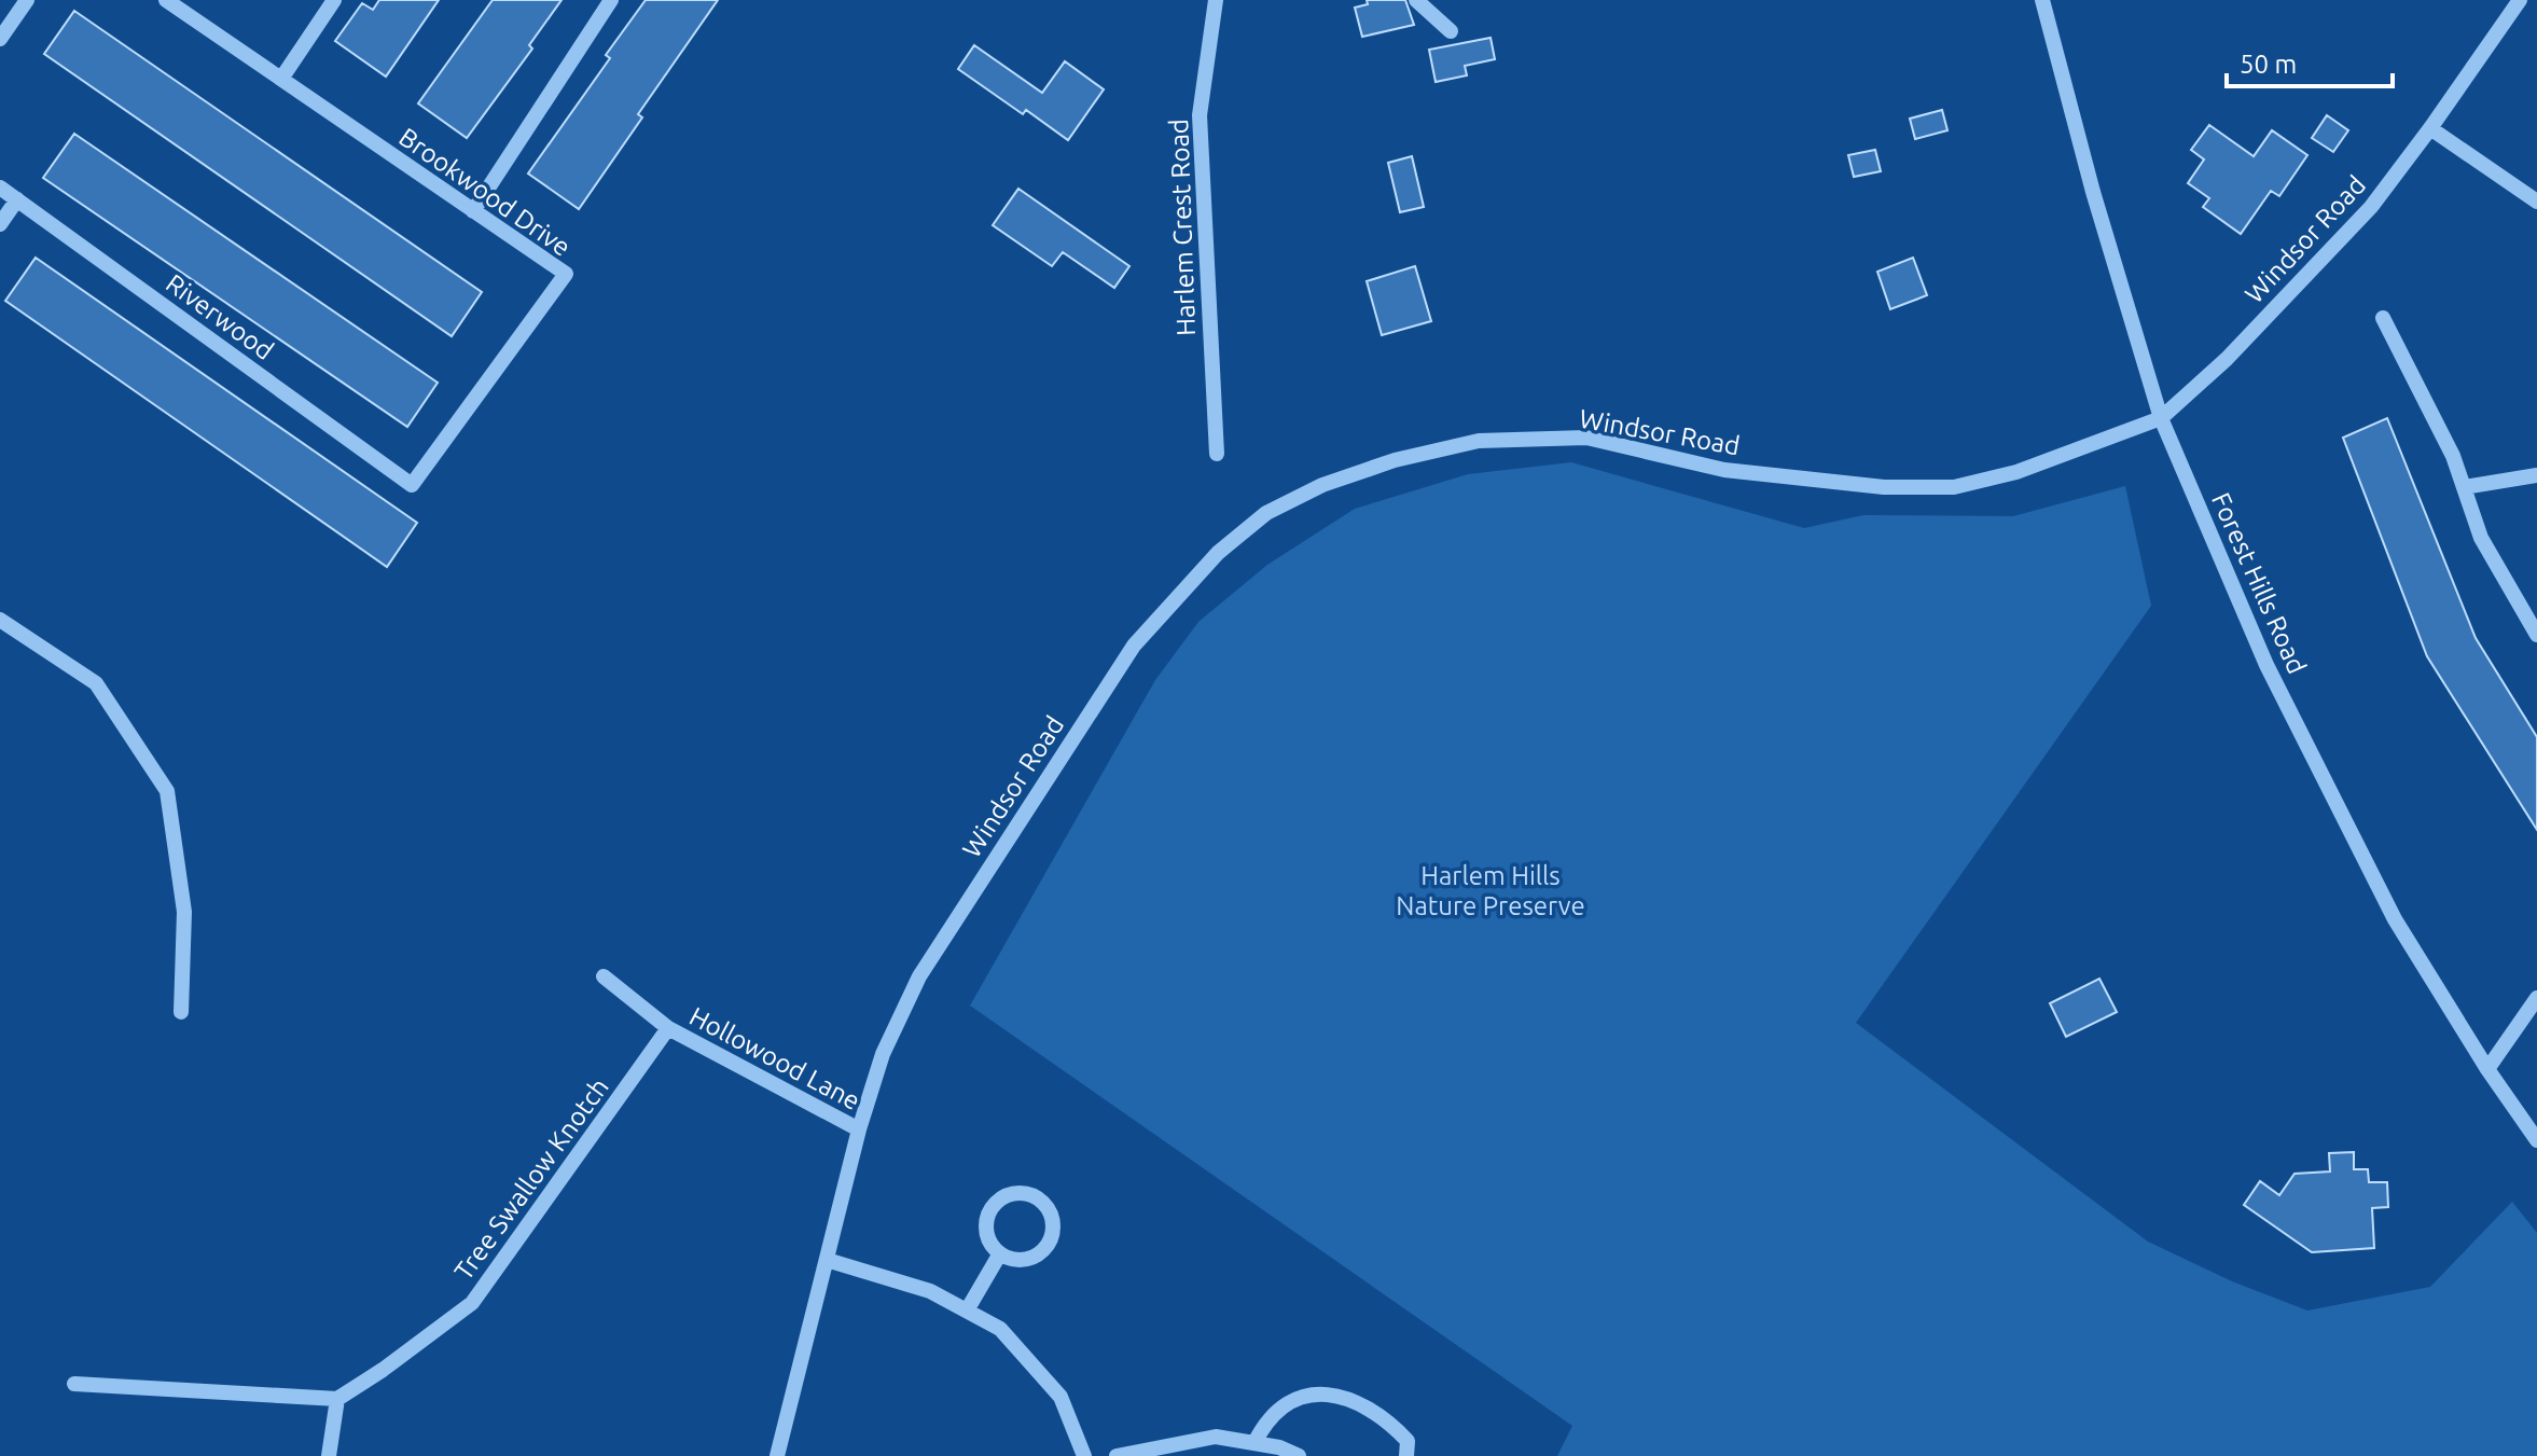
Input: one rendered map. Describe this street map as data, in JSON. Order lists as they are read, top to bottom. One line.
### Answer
{"streets":{"street":["Brookwood Drive","Harlem Crest Road","Windsor Road","Riverwood","Forest Hills Road","Hollowood Lane","Tree Swallow Knotch"]},"crossings":[["Brookwood Drive","Riverwood"],["Windsor Road","Forest Hills Road"],["Windsor Road","Hollowood Lane"],["Hollowood Lane","Tree Swallow Knotch"]],"parks":["Harlem Hills Nature Preserve"],"scale_bar":"50 m"}
